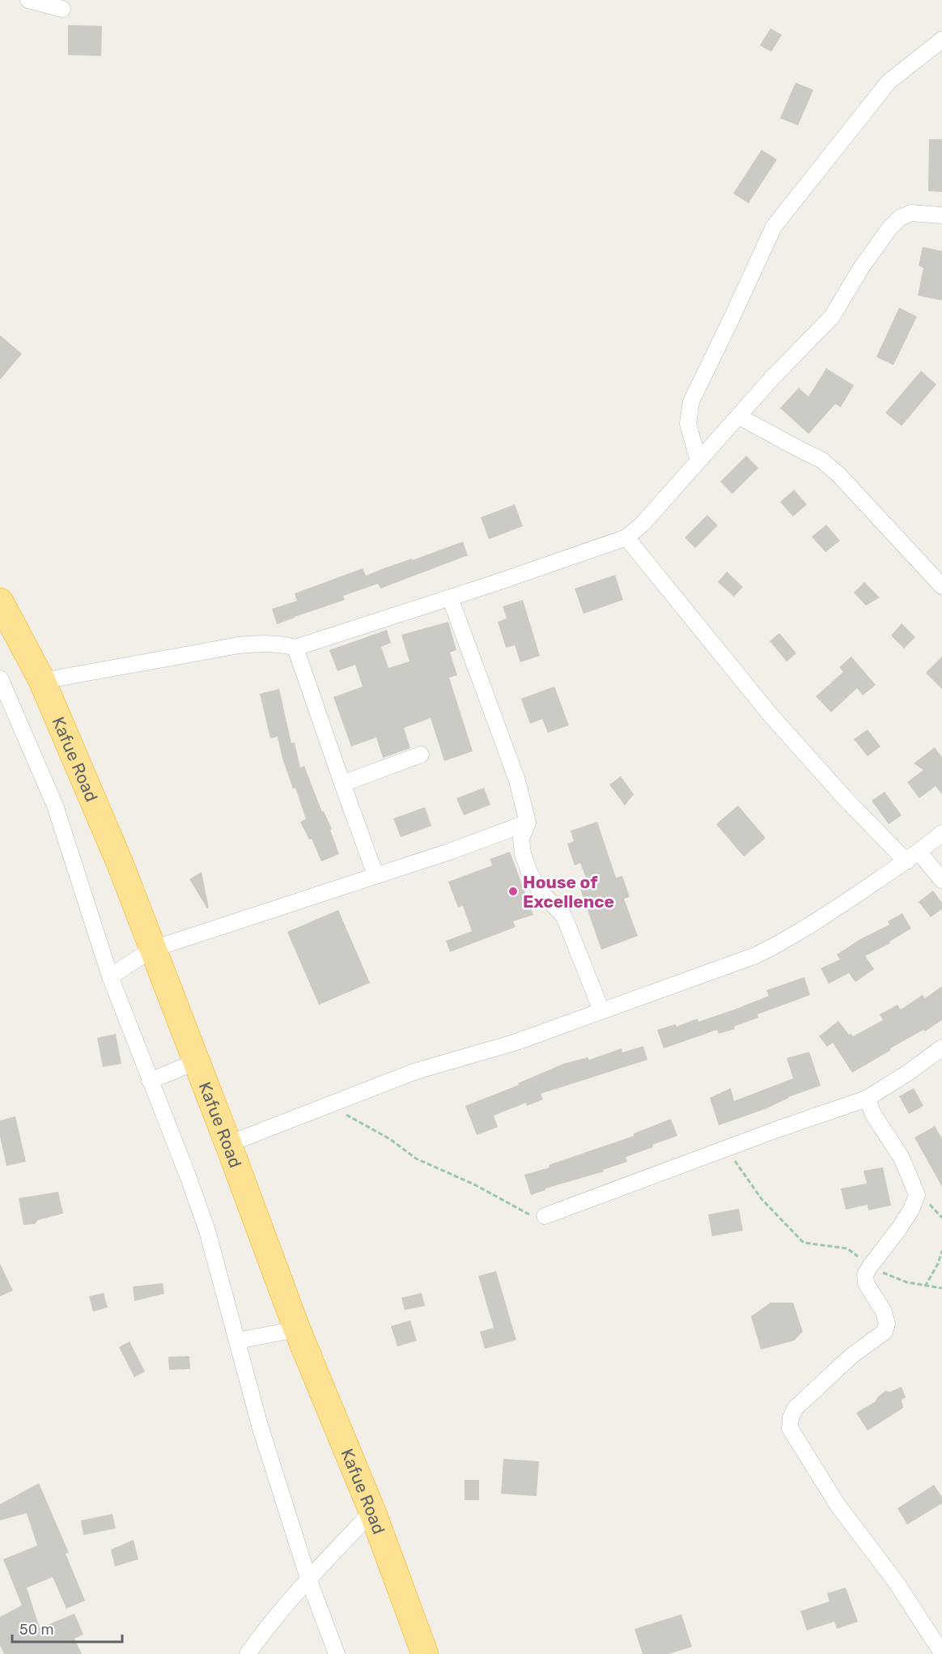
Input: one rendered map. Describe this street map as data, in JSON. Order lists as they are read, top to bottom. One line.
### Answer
{"streets":{"highway":["Kafue Road"]},"places":["House of Excellence"],"scale_bar":"50 m"}
